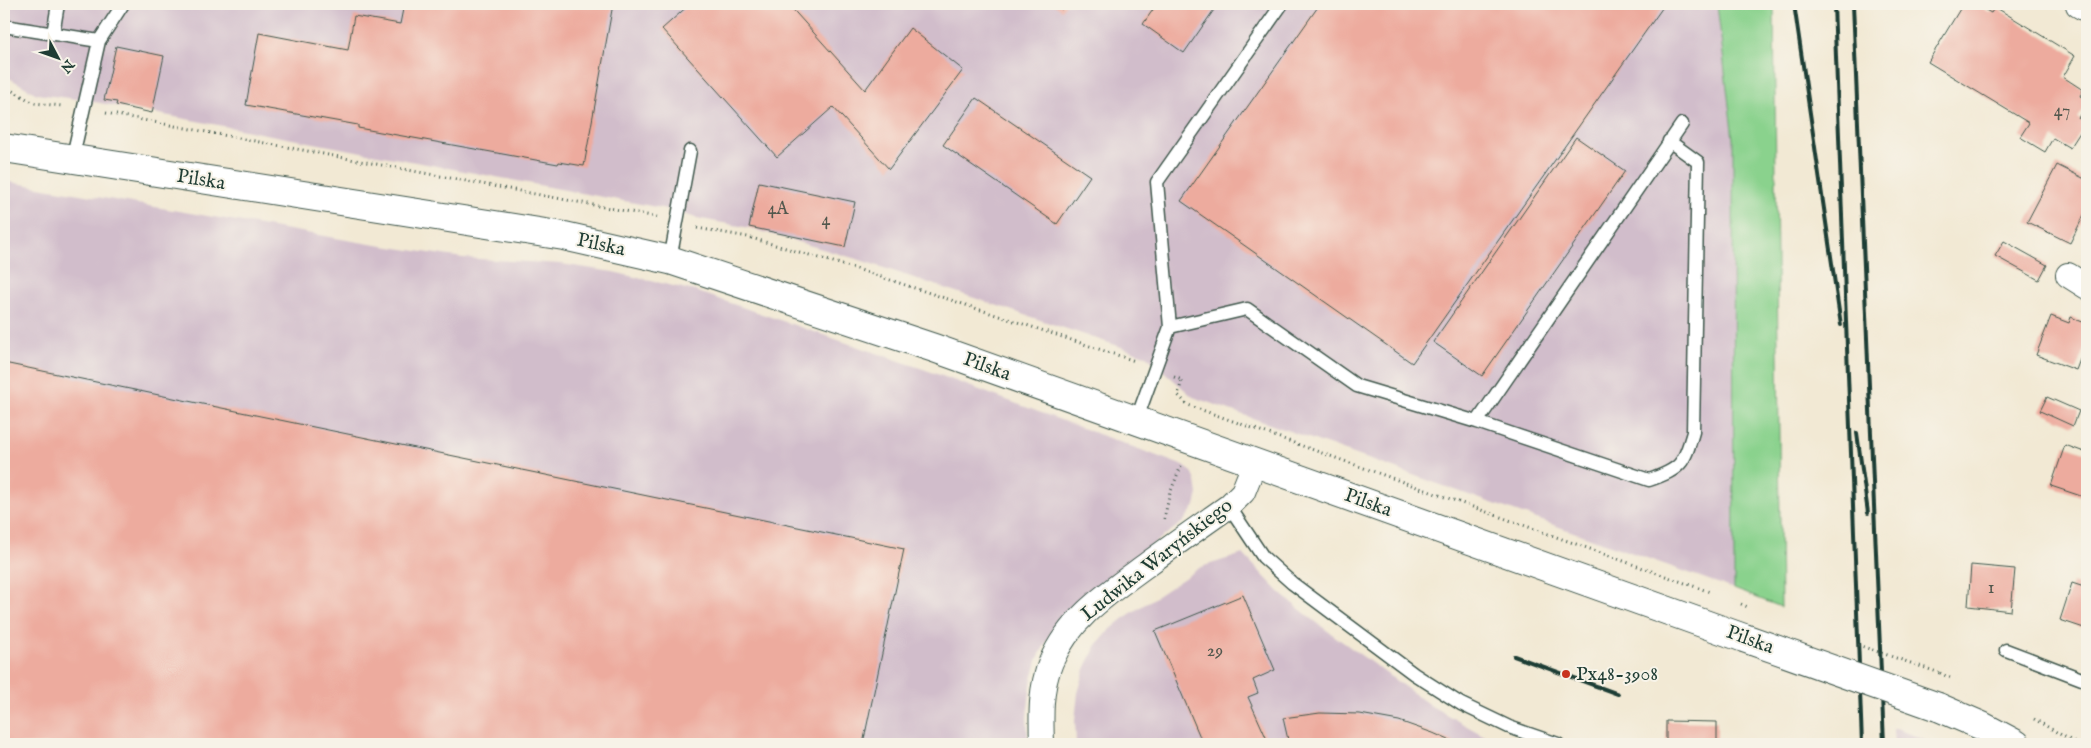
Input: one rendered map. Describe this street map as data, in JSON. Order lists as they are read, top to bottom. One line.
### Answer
{"streets":{"street":["Pilska","Ludwika Waryńskiego"]},"crossings":[["Pilska","Ludwika Waryńskiego"]],"places":["Px48-3908"],"house_numbers":["47","4A","4","1","29"],"north":"bottom right"}
